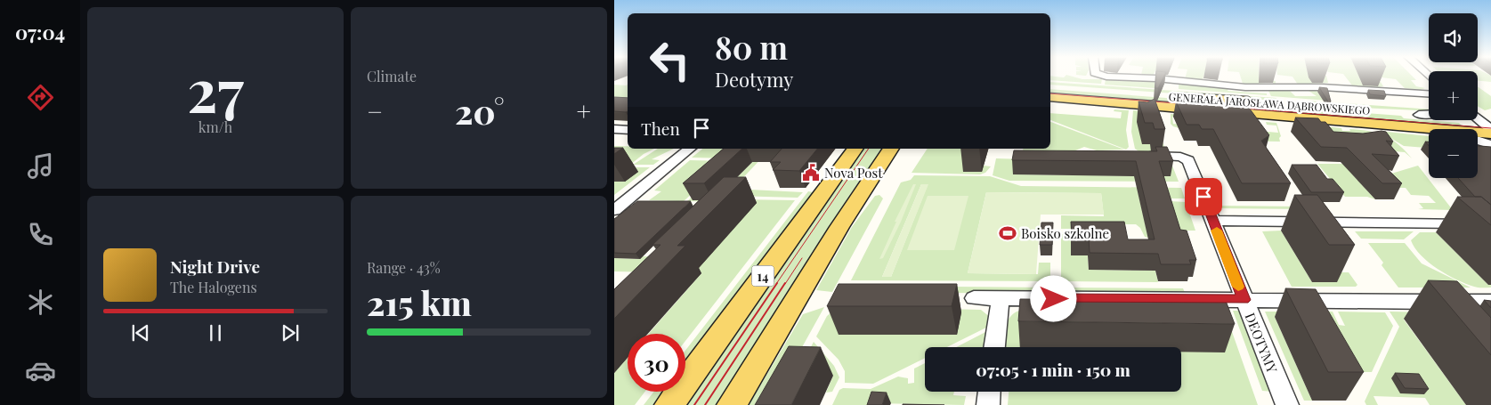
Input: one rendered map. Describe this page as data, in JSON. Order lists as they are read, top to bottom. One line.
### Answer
{"streets":{"main road":["GENERAŁA JAROSŁAWA DĄBROWSKIEGO","14"],"street":["DEOTYMY"]},"places":{"public building":["Nova Post"],"sports":["Boisko szkolne"]},"page":{"tabs":"07:04","tile":[["27","km/h"],"Climate",["Range · 43%","215 km"]],"map_buttons":["+","−"],"turn":["80 m","Deotymy"],"heat":["−","20°","+"],"then":"Then","song":["Night Drive","The Halogens"],"limit":"30","trip":"07:05 · 1 min · 150 m"}}
